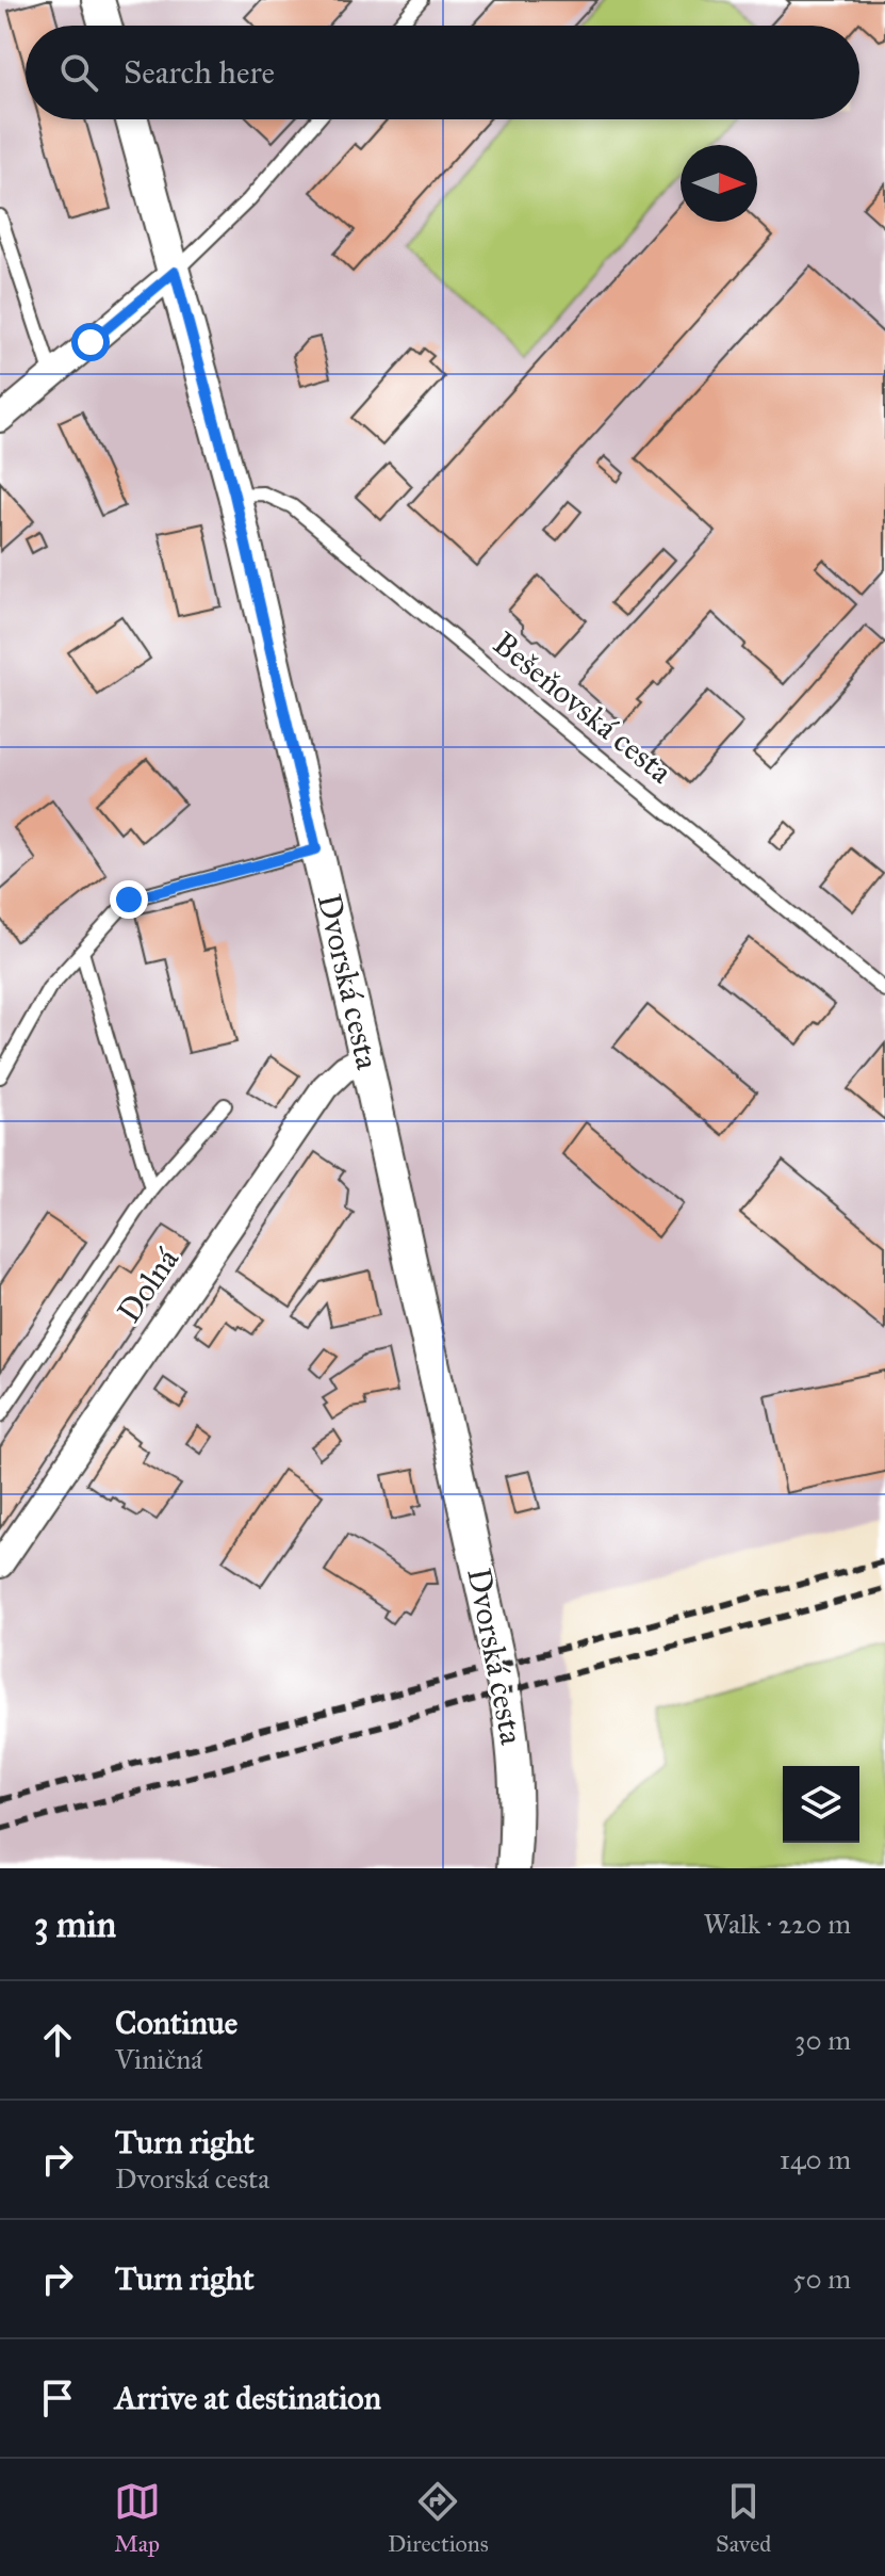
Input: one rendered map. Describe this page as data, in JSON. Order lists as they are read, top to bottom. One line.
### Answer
{"streets":{"street":["Dvorská cesta","Dolná"],"lane":["Bešeňovská cesta"]},"crossings":[["Bešeňovská cesta","Dvorská cesta"],["Dvorská cesta","Dolná"]],"north":"right","page":{"search":"Search here","heading":["3 min","Walk · 220 m"],"list":[["Continue","Viničná","30 m"],["Turn right","Dvorská cesta","140 m"],["Turn right","50 m"],"Arrive at destination"],"nav":["Map","Directions","Saved"]}}
